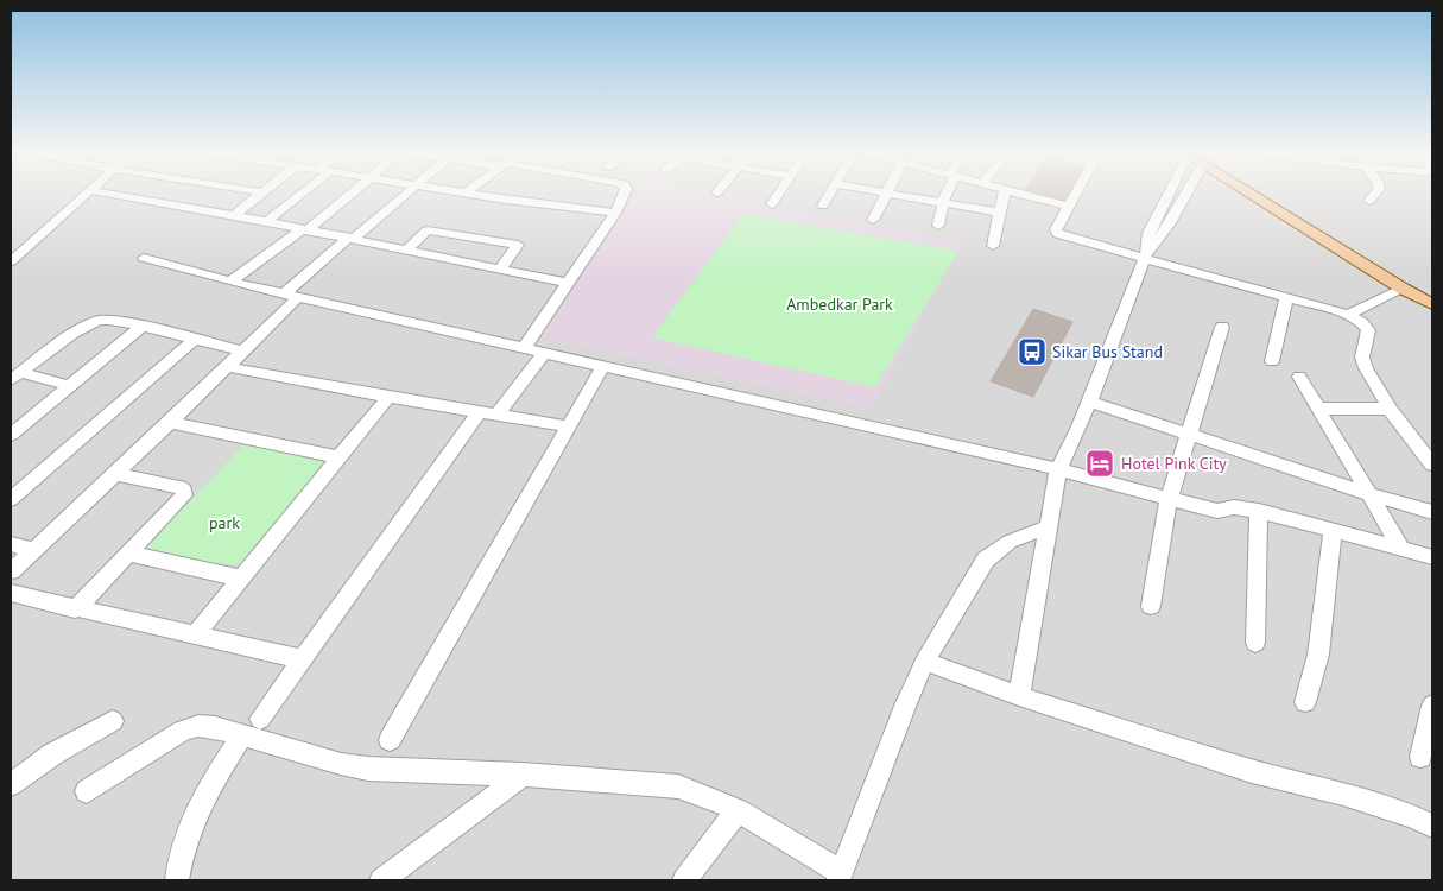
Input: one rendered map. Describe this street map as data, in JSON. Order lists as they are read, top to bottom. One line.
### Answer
{"parks":["Ambedkar Park","park"],"places":{"bus stop":["Sikar Bus Stand"],"hotel":["Hotel Pink City"]}}
